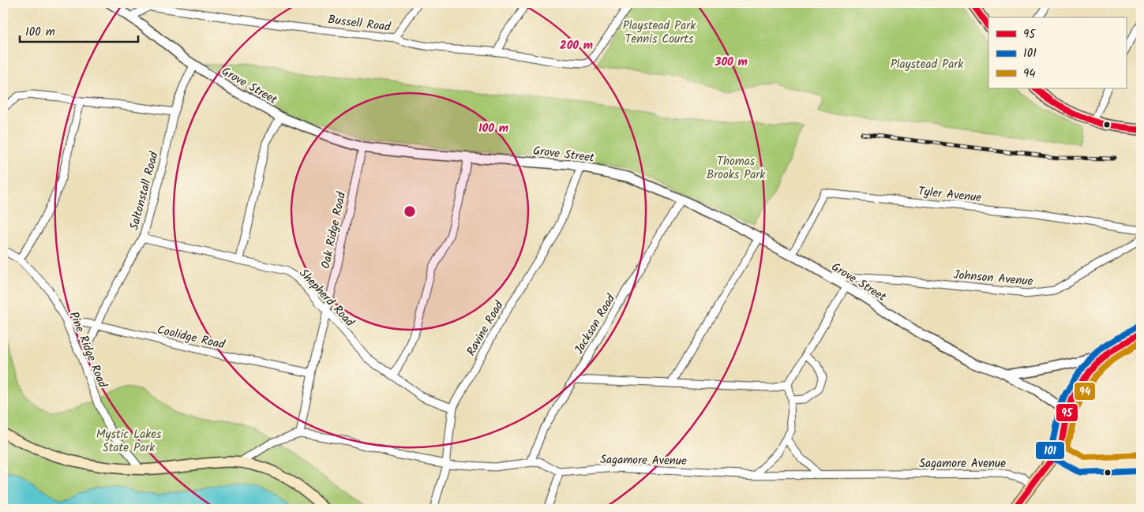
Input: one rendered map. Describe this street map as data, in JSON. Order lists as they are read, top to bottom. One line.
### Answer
{"streets":{"street":["Bussell Road","Grove Street","Saltonstall Road","Tyler Avenue","Oak Ridge Road","Johnson Avenue","Shepherd Road","Jackson Road","Ravine Road","Coolidge Road","Pine Ridge Road","Sagamore Avenue"]},"crossings":[["Bussell Road","Grove Street"],["Grove Street","Saltonstall Road"],["Grove Street","Tyler Avenue"],["Grove Street","Oak Ridge Road"],["Grove Street","Johnson Avenue"],["Grove Street","Jackson Road"],["Grove Street","Ravine Road"],["Saltonstall Road","Shepherd Road"],["Saltonstall Road","Coolidge Road"],["Saltonstall Road","Pine Ridge Road"],["Oak Ridge Road","Shepherd Road"],["Oak Ridge Road","Coolidge Road"],["Shepherd Road","Ravine Road"],["Coolidge Road","Pine Ridge Road"]],"parks":["Playstead Park Tennis Courts","Playstead Park","Thomas Brooks Park","Mystic Lakes State Park"],"lines":["transit line 95","transit line 101","transit line 94"],"legend":["95","101","94"],"scale_bar":"100 m","rings":["200 m","300 m","100 m"]}
